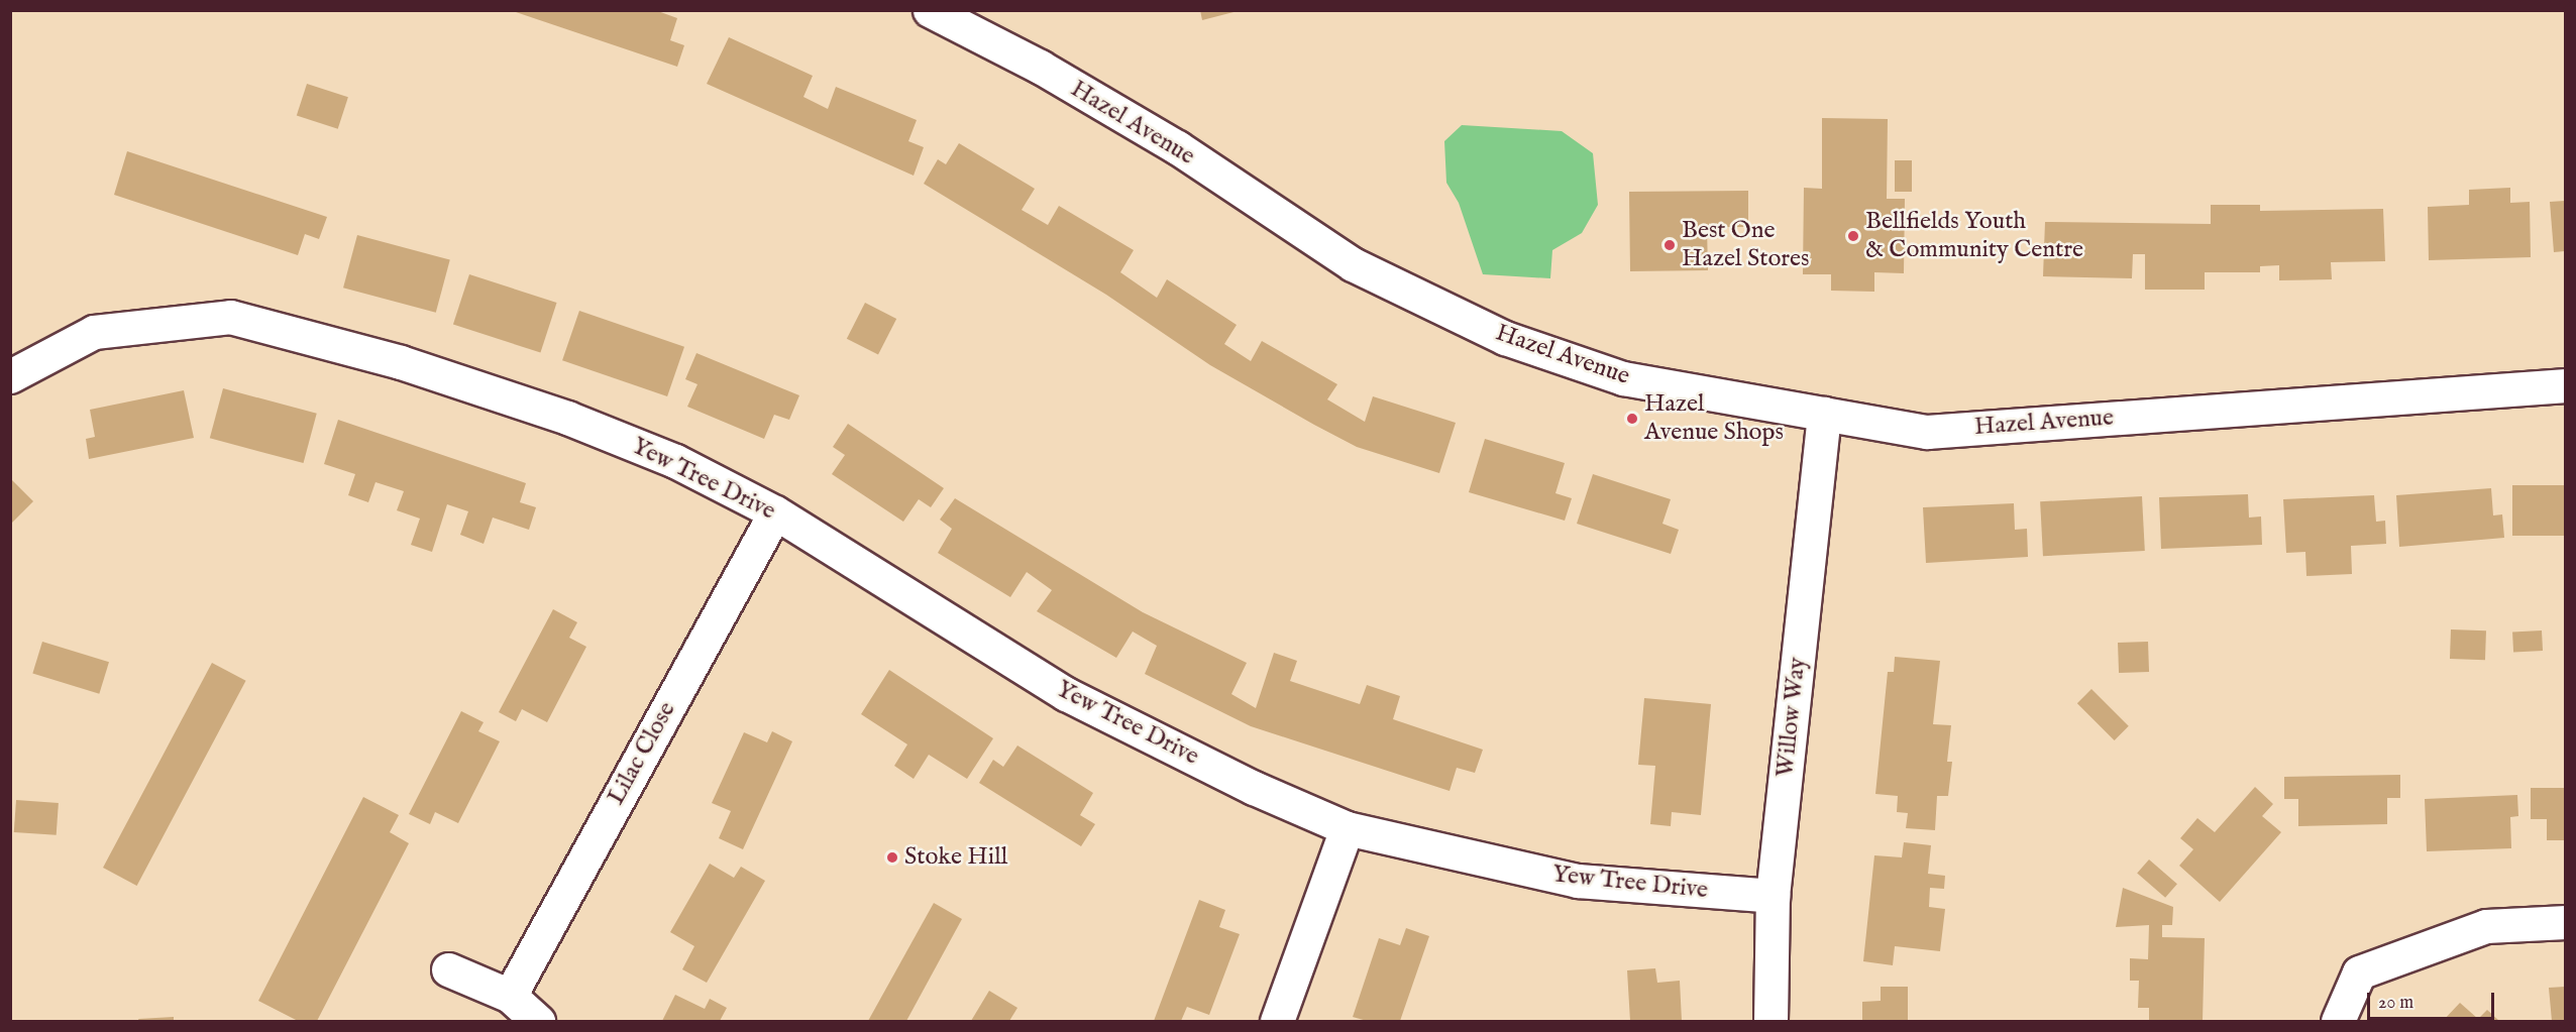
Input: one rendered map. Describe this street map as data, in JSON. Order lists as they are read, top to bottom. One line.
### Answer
{"streets":{"street":["Hazel Avenue","Yew Tree Drive","Willow Way","Lilac Close"]},"crossings":[["Hazel Avenue","Willow Way"],["Yew Tree Drive","Willow Way"],["Yew Tree Drive","Lilac Close"]],"places":["Bellfields Youth & Community Centre","Best One Hazel Stores","Hazel Avenue Shops","Stoke Hill"],"scale_bar":"20 m"}
